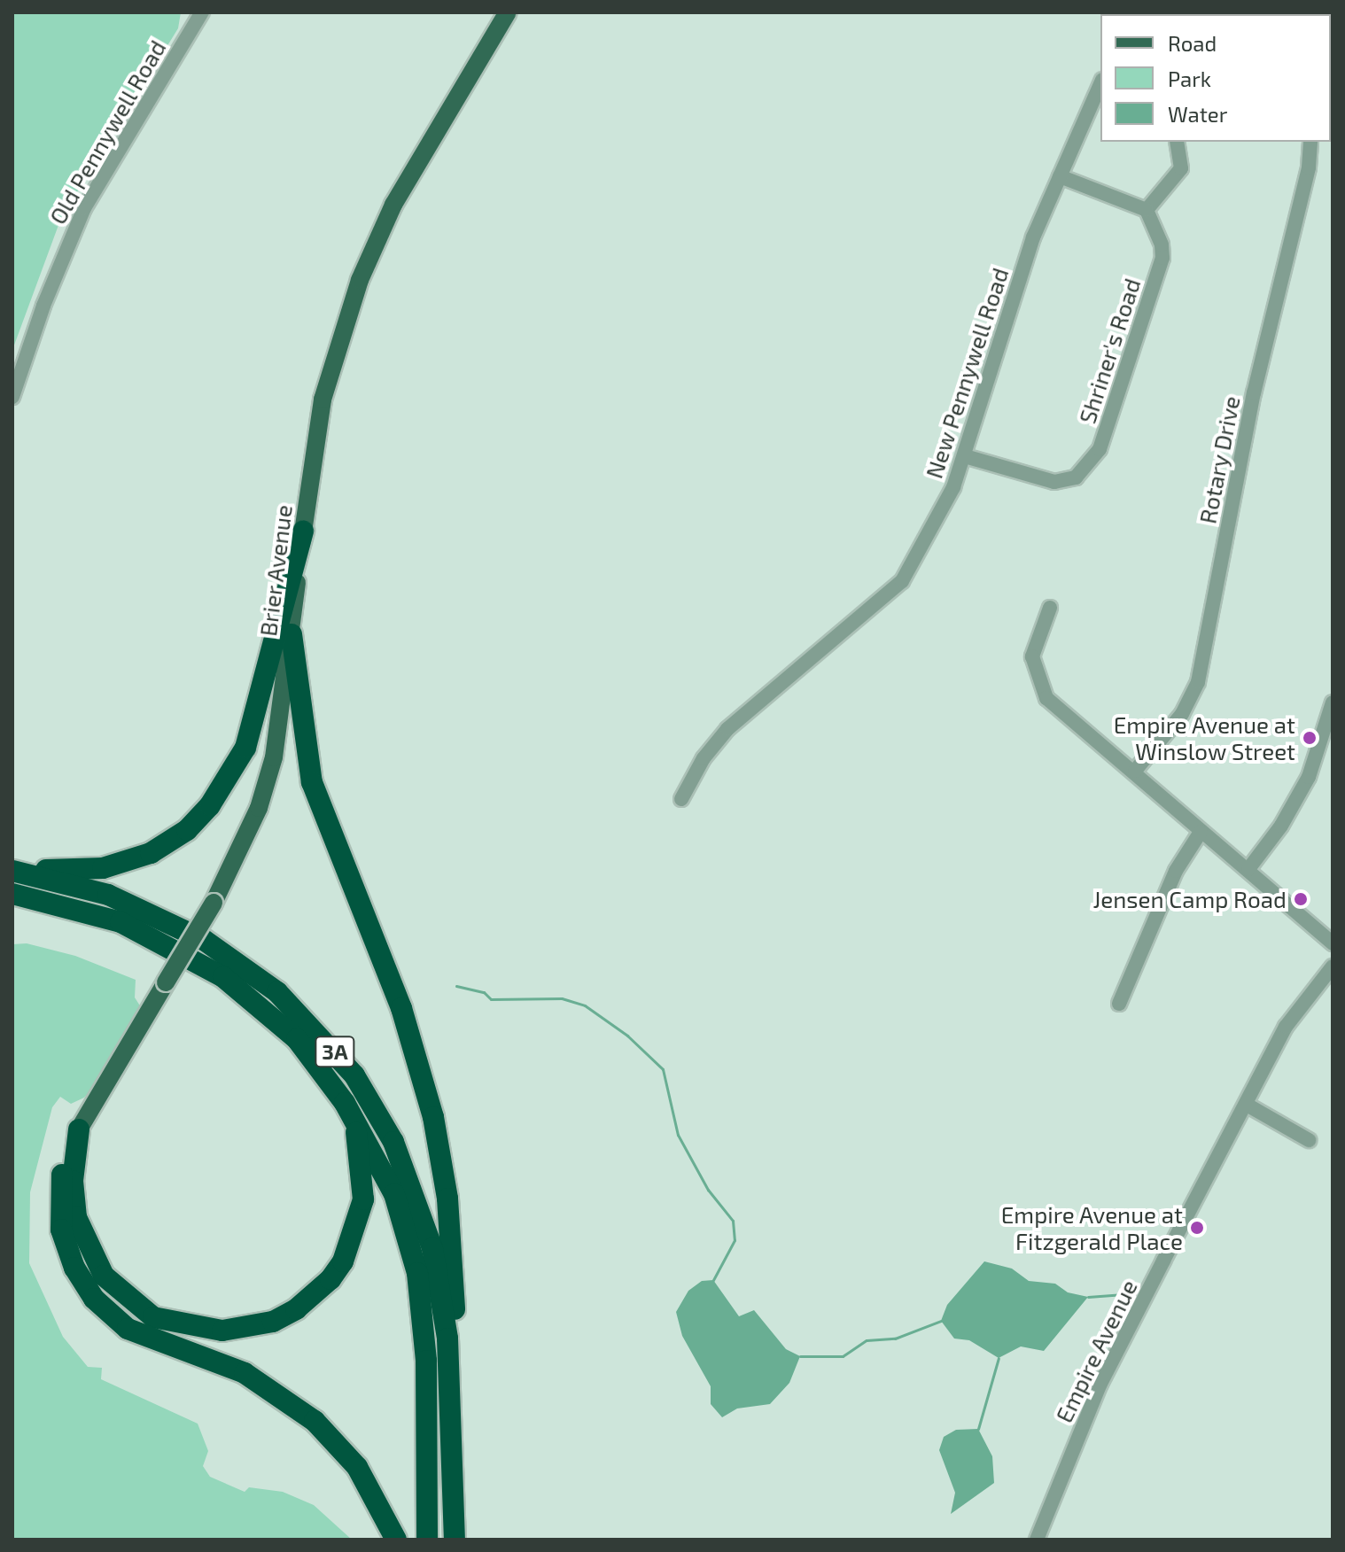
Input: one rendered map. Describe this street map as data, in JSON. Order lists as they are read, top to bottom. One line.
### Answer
{"streets":{"highway":["3A"],"main road":["Brier Avenue"],"street":["Old Pennywell Road","Shriner's Road","New Pennywell Road","Rotary Drive","Empire Avenue"]},"crossings":[["Shriner's Road","New Pennywell Road"]],"places":["Empire Avenue at Winslow Street","Jensen Camp Road","Empire Avenue at Fitzgerald Place"],"legend":["Road","Park","Water"]}
